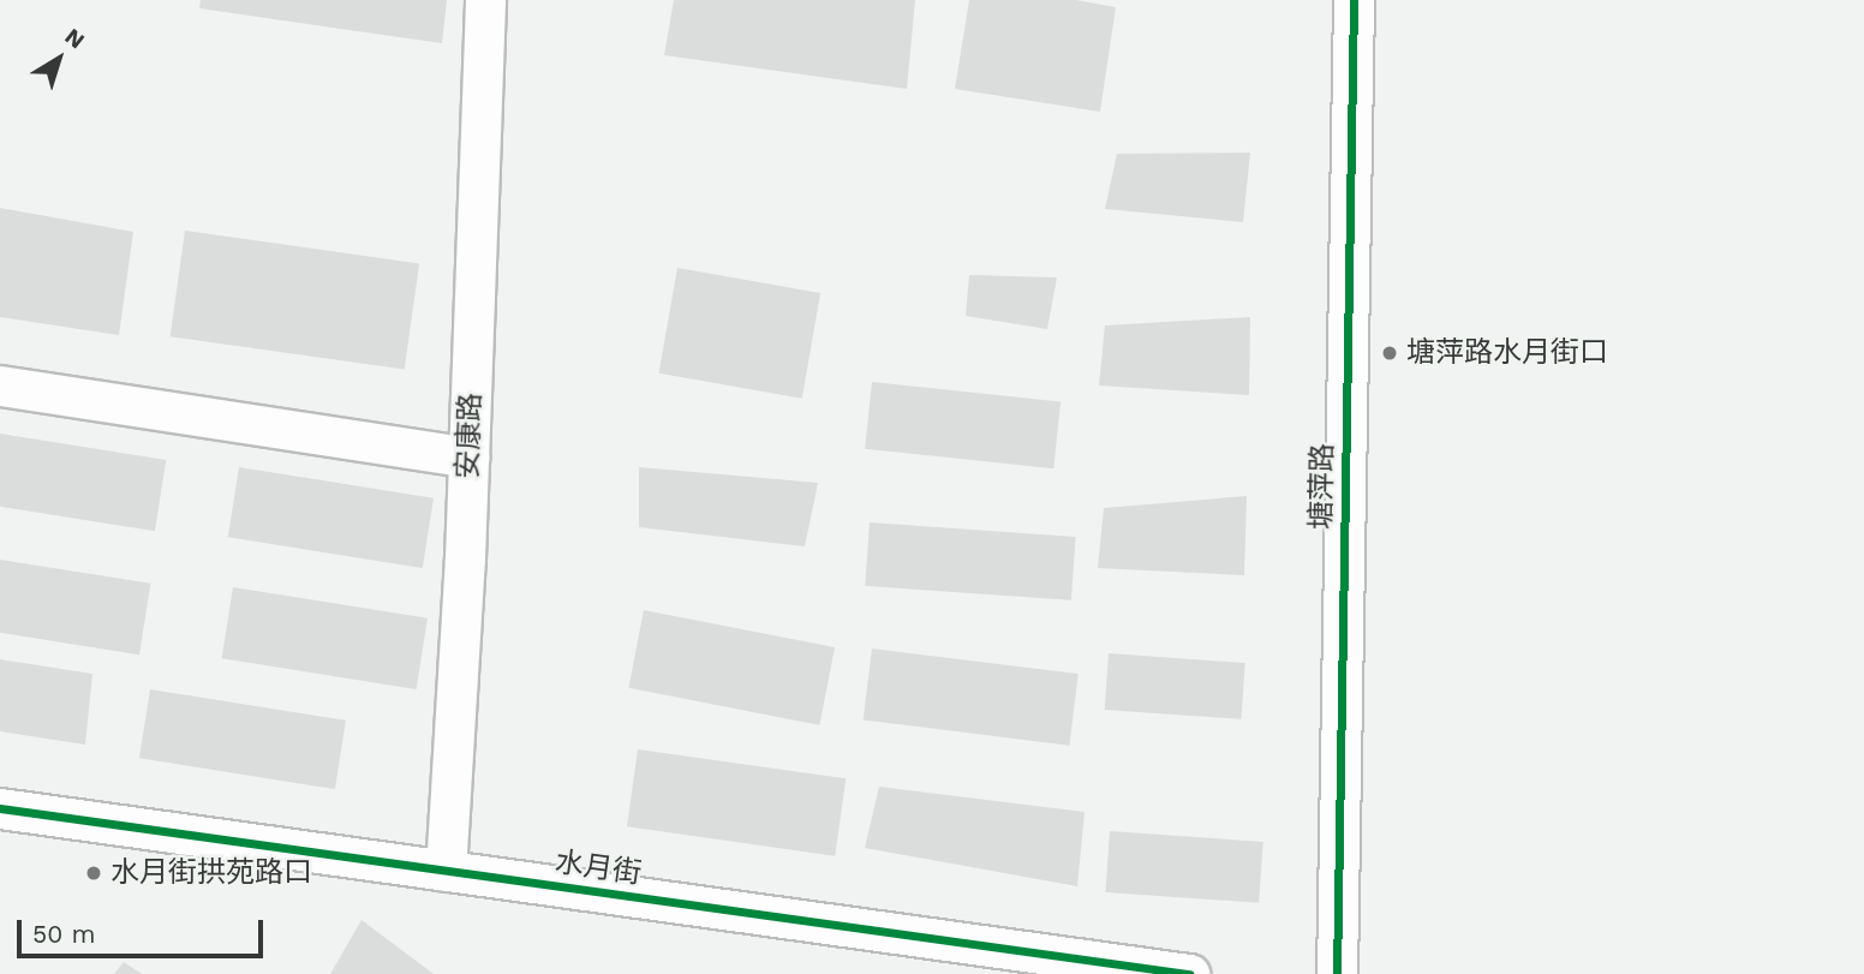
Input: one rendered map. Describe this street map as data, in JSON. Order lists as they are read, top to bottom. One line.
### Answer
{"streets":{"street":["安康路","塘萍路","水月街"]},"crossings":[["安康路","水月街"]],"places":["塘萍路水月街口","水月街拱苑路口"],"scale_bar":"50 m","north":"top right"}
